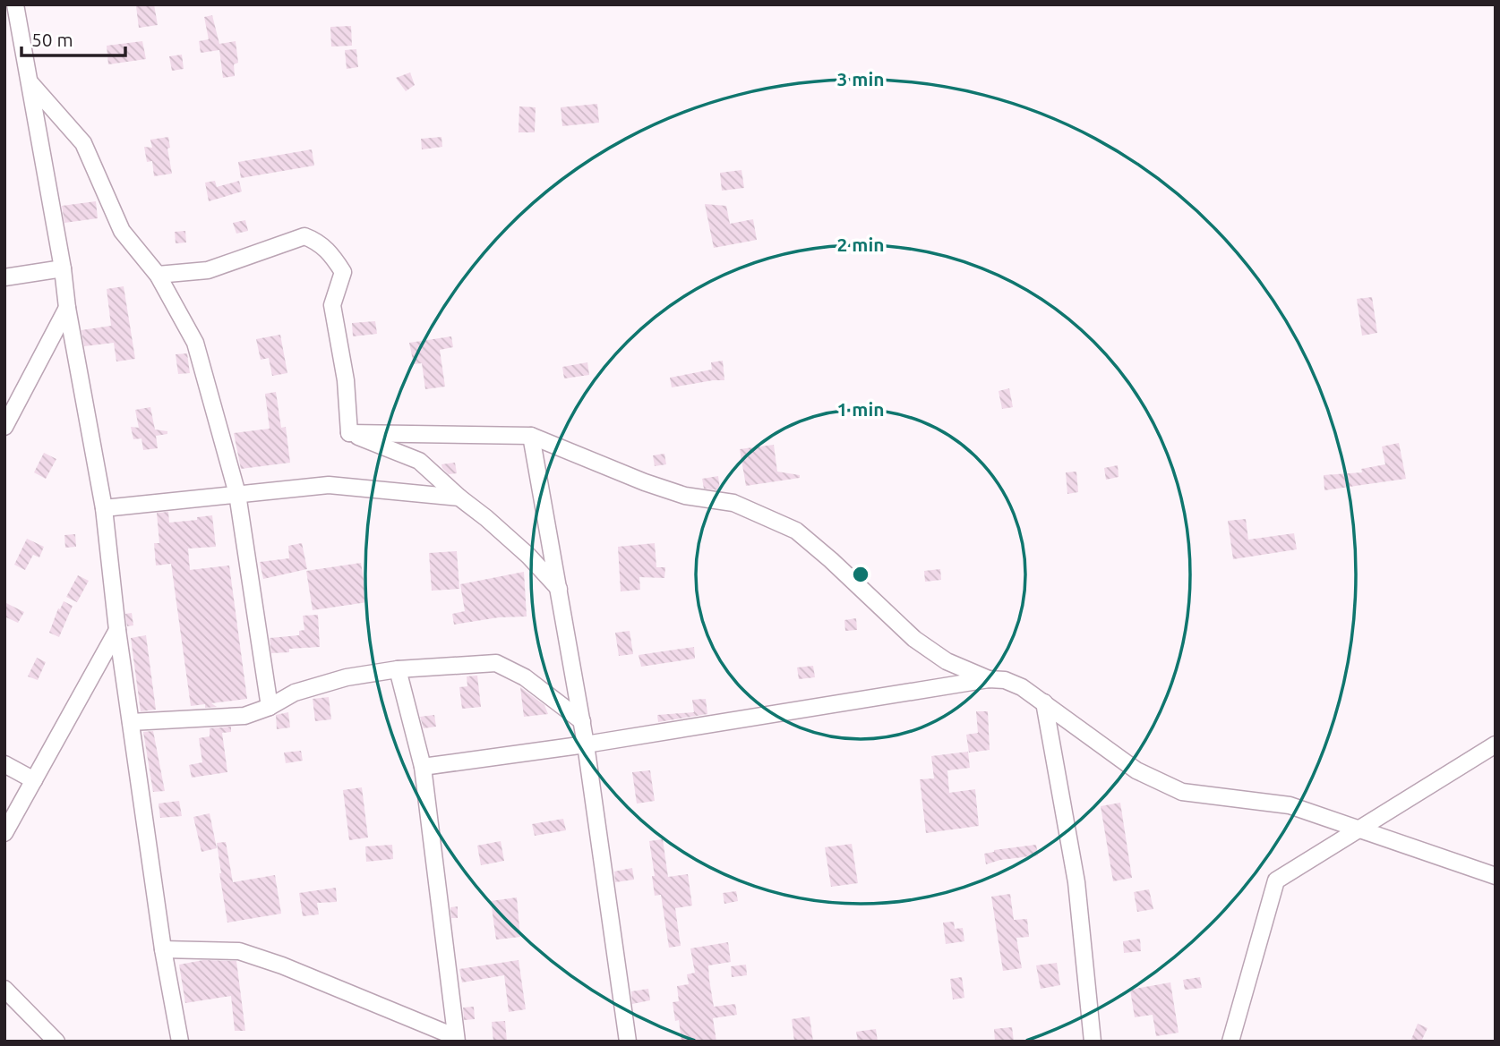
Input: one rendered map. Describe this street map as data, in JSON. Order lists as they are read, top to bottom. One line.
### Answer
{"scale_bar":"50 m","rings":["3 min","2 min","1 min"]}
